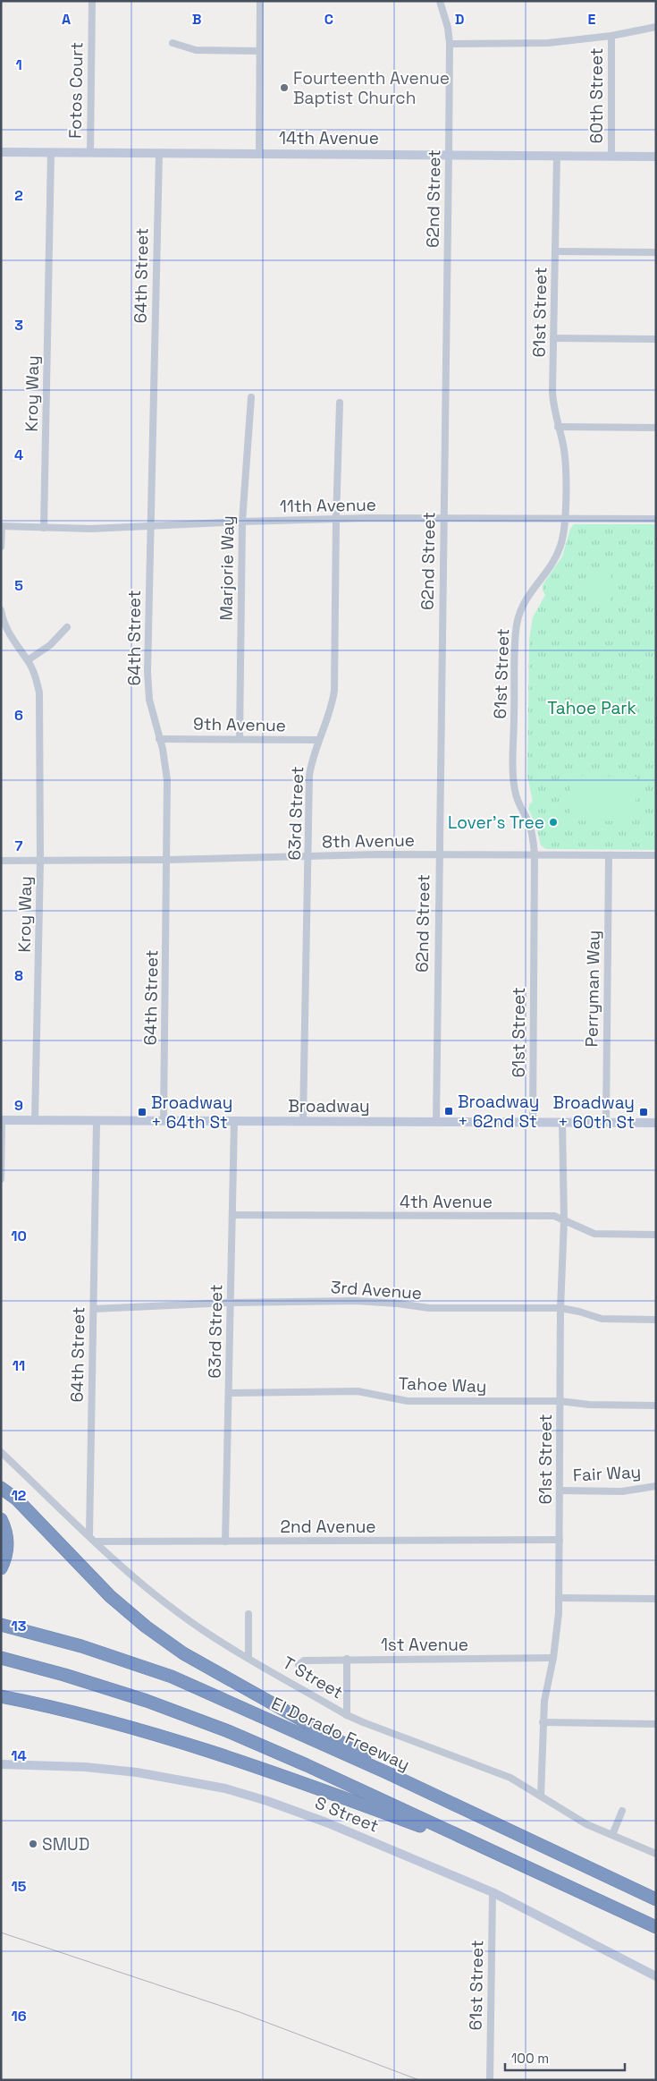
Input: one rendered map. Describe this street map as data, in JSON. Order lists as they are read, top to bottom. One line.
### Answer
{"streets":{"highway":["El Dorado Freeway"],"street":["Fotos Court","60th Street","14th Avenue","62nd Street","64th Street","61st Street","Kroy Way","11th Avenue","Marjorie Way","9th Avenue","63rd Street","8th Avenue","Perryman Way","Broadway","4th Avenue","3rd Avenue","Tahoe Way","Fair Way","2nd Avenue","1st Avenue","T Street","S Street"]},"crossings":[["Fotos Court","14th Avenue"],["60th Street","14th Avenue"],["14th Avenue","62nd Street"],["14th Avenue","64th Street"],["14th Avenue","61st Street"],["14th Avenue","Kroy Way"],["62nd Street","11th Avenue"],["62nd Street","8th Avenue"],["62nd Street","Broadway"],["64th Street","11th Avenue"],["64th Street","9th Avenue"],["64th Street","8th Avenue"],["64th Street","Broadway"],["64th Street","3rd Avenue"],["64th Street","T Street"],["61st Street","11th Avenue"],["61st Street","8th Avenue"],["61st Street","Broadway"],["61st Street","4th Avenue"],["61st Street","3rd Avenue"],["61st Street","Tahoe Way"],["61st Street","Fair Way"],["61st Street","2nd Avenue"],["61st Street","1st Avenue"],["61st Street","T Street"],["61st Street","S Street"],["Kroy Way","11th Avenue"],["Kroy Way","8th Avenue"],["Kroy Way","Broadway"],["11th Avenue","Marjorie Way"],["11th Avenue","63rd Street"],["Marjorie Way","9th Avenue"],["9th Avenue","63rd Street"],["63rd Street","8th Avenue"],["63rd Street","Broadway"],["63rd Street","4th Avenue"],["63rd Street","3rd Avenue"],["63rd Street","Tahoe Way"],["63rd Street","2nd Avenue"],["8th Avenue","Perryman Way"],["Perryman Way","Broadway"],["2nd Avenue","T Street"]],"parks":["Tahoe Park"],"places":{"other":["Fourteenth Avenue Baptist Church","Lover's Tree","SMUD"],"transit":["Broadway + 62nd St","Broadway + 64th St","Broadway + 60th St"]},"scale_bar":"100 m","grid":{"columns":["A","B","C","D","E"],"rows":["1","2","3","4","5","6","7","8","9","10","11","12","13","14","15","16"]}}
